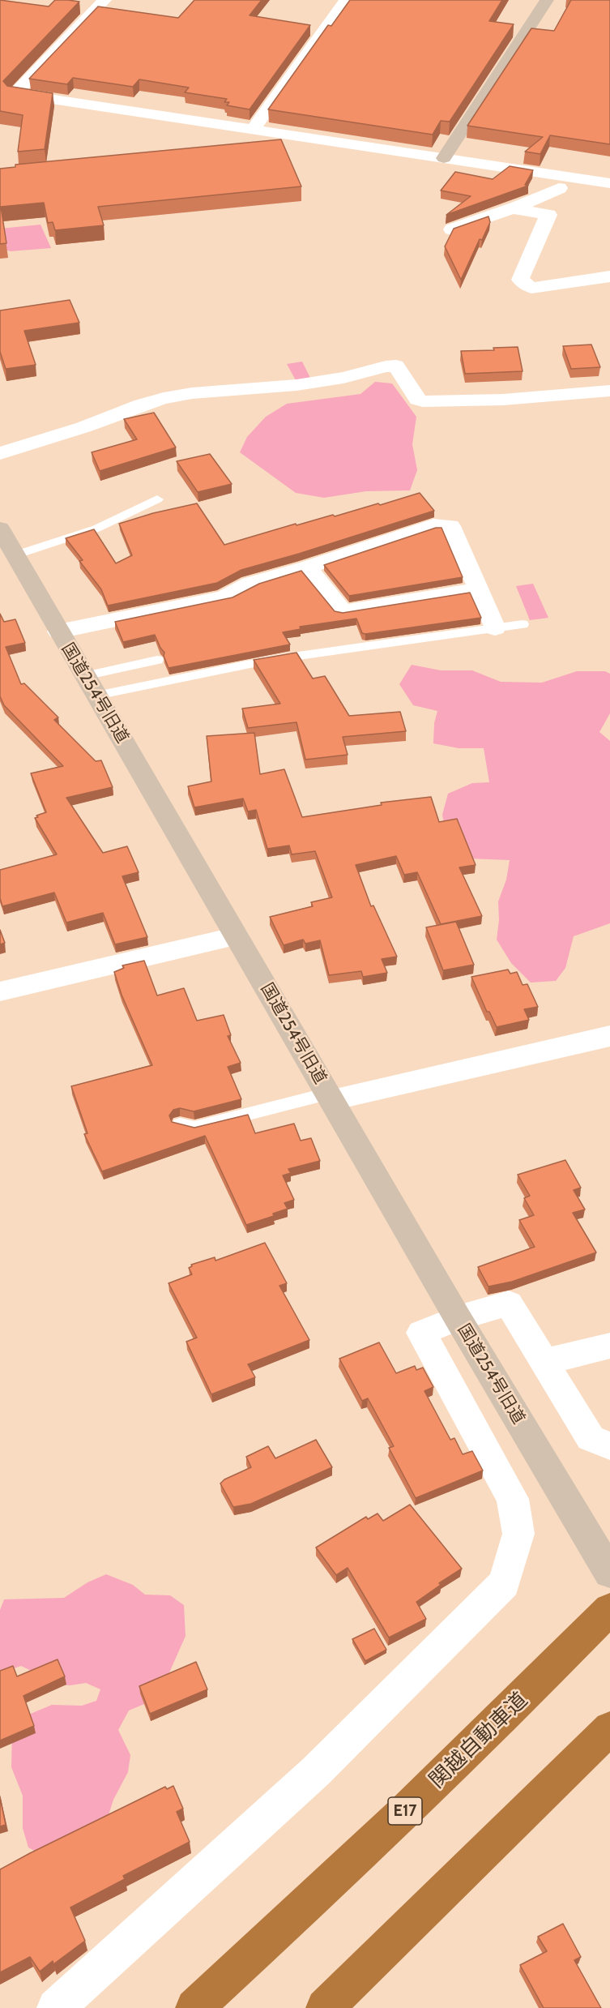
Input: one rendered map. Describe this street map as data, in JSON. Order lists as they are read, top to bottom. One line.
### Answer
{"streets":{"highway":["関越自動車道","E17"],"street":["国道254号旧道"]}}
